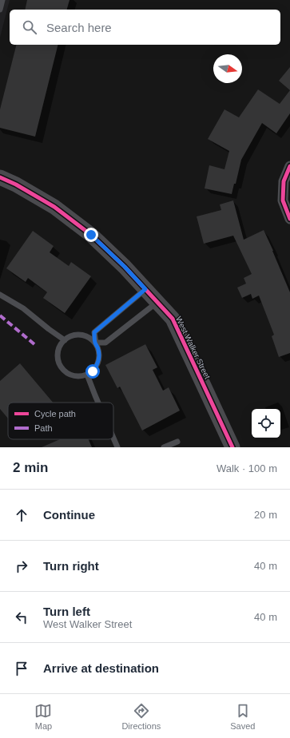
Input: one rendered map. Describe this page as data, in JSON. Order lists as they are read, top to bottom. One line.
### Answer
{"streets":{"street":["West Walker Street"]},"legend":["Cycle path","Path"],"north":"right","page":{"search":"Search here","heading":["2 min","Walk · 100 m"],"list":[["Continue","20 m"],["Turn right","40 m"],["Turn left","West Walker Street","40 m"],"Arrive at destination"],"nav":["Map","Directions","Saved"]}}
